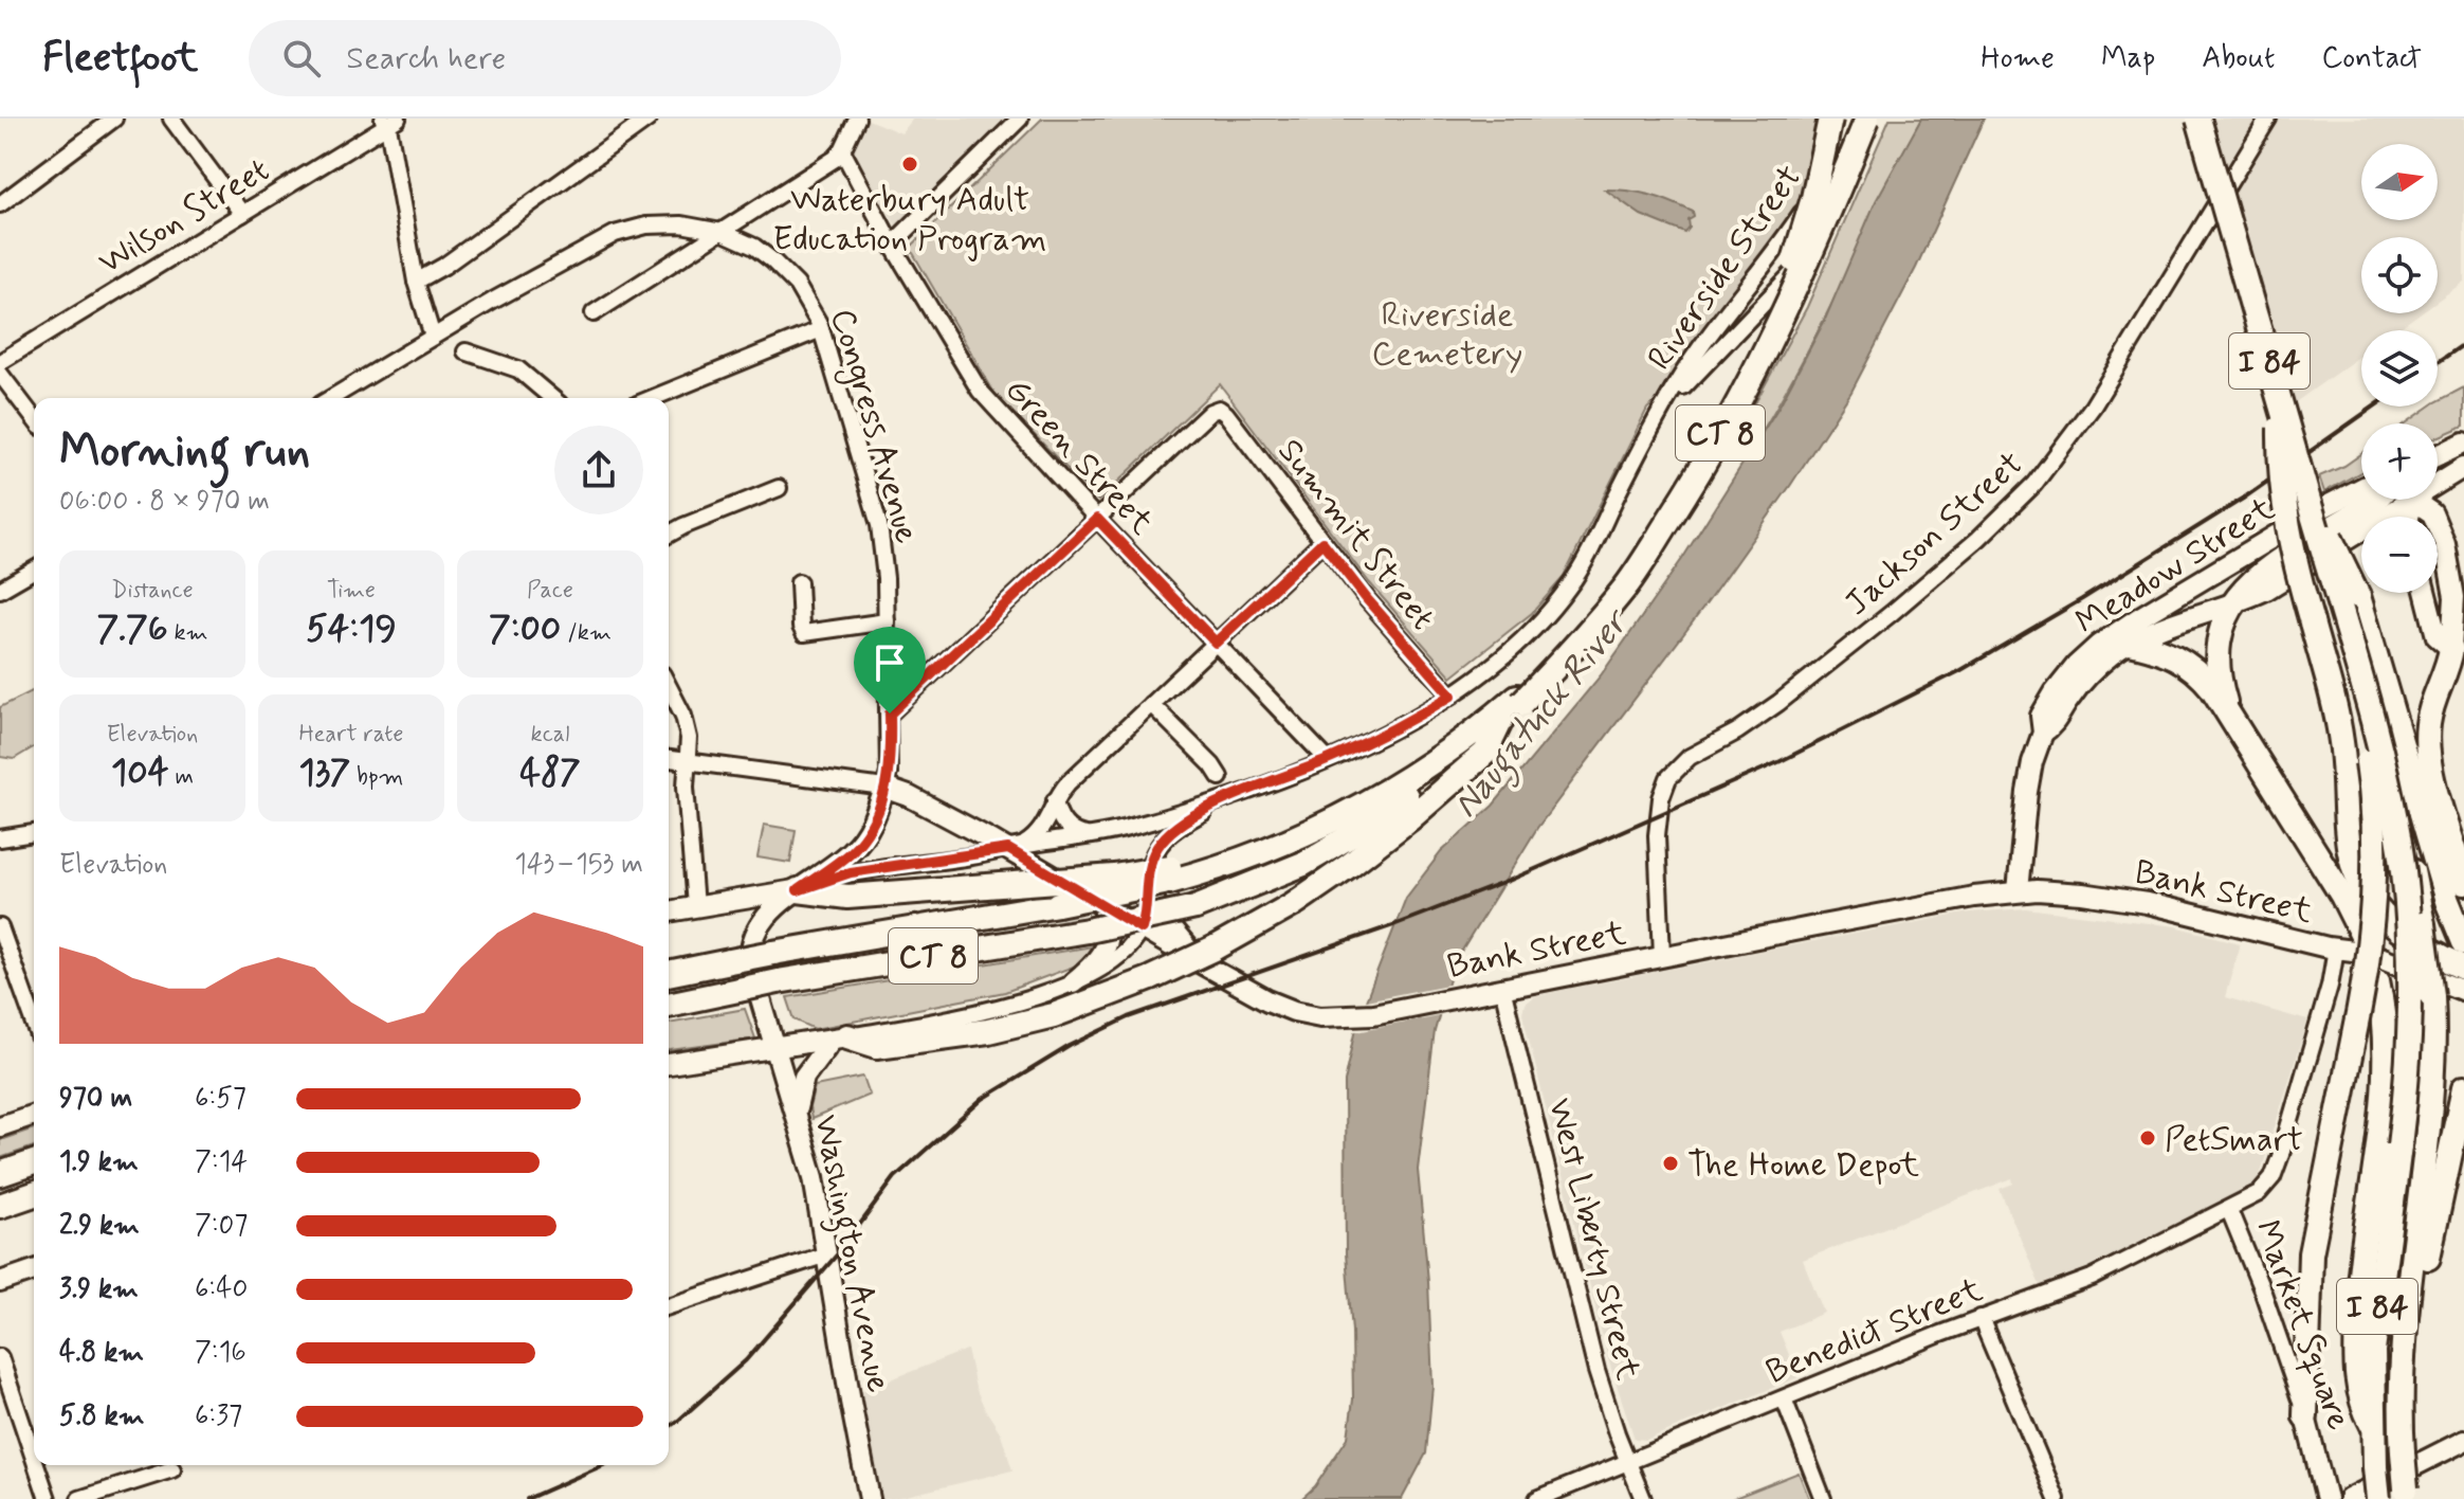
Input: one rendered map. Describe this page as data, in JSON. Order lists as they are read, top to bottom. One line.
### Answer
{"streets":{"highway":["I 84","CT 8"],"main road":["Congress Avenue","Meadow Street","Bank Street","Washington Avenue","Market Square"],"street":["Wilson Street","Riverside Street","Green Street","Jackson Street","Summit Street","West Liberty Street","Benedict Street"]},"crossings":[["Riverside Street","Congress Avenue"],["Riverside Street","CT 8"],["Riverside Street","Green Street"],["Riverside Street","Summit Street"],["Riverside Street","Bank Street"],["Riverside Street","Washington Avenue"],["Congress Avenue","Bank Street"],["Congress Avenue","Washington Avenue"],["Green Street","Summit Street"],["Jackson Street","Bank Street"],["Meadow Street","Bank Street"],["Bank Street","West Liberty Street"],["Bank Street","Market Square"],["West Liberty Street","Benedict Street"],["Market Square","Benedict Street"]],"water":["Naugatuck River"],"parks":["Riverside Cemetery"],"places":["Waterbury Adult Education Program","PetSmart","The Home Depot"],"north":"right","page":{"header":"Fleetfoot","search":"Search here","nav":["Home","Map","About","Contact"],"map_buttons":["+","−"],"heading":["Morning run","06:00 · 8 × 970 m"],"stats":[["Distance","7.76 km"],["Time","54:19"],["Pace","7:00 /km"],["Elevation","104 m"],["Heart rate","137 bpm"],["kcal","487"]],"chart":["Elevation","143–153 m"],"list":[{"name":"970 m","note":"6:57"},{"name":"1.9 km","note":"7:14"},{"name":"2.9 km","note":"7:07"},{"name":"3.9 km","note":"6:40"},{"name":"4.8 km","note":"7:16"},{"name":"5.8 km","note":"6:37"}]}}
